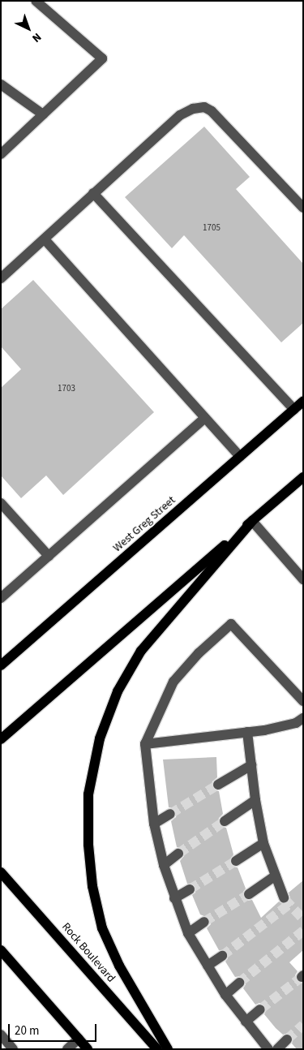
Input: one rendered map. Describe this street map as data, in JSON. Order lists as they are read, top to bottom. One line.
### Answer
{"streets":{"main road":["West Greg Street","Rock Boulevard"]},"house_numbers":["1705","1703"],"scale_bar":"20 m","north":"bottom right"}
